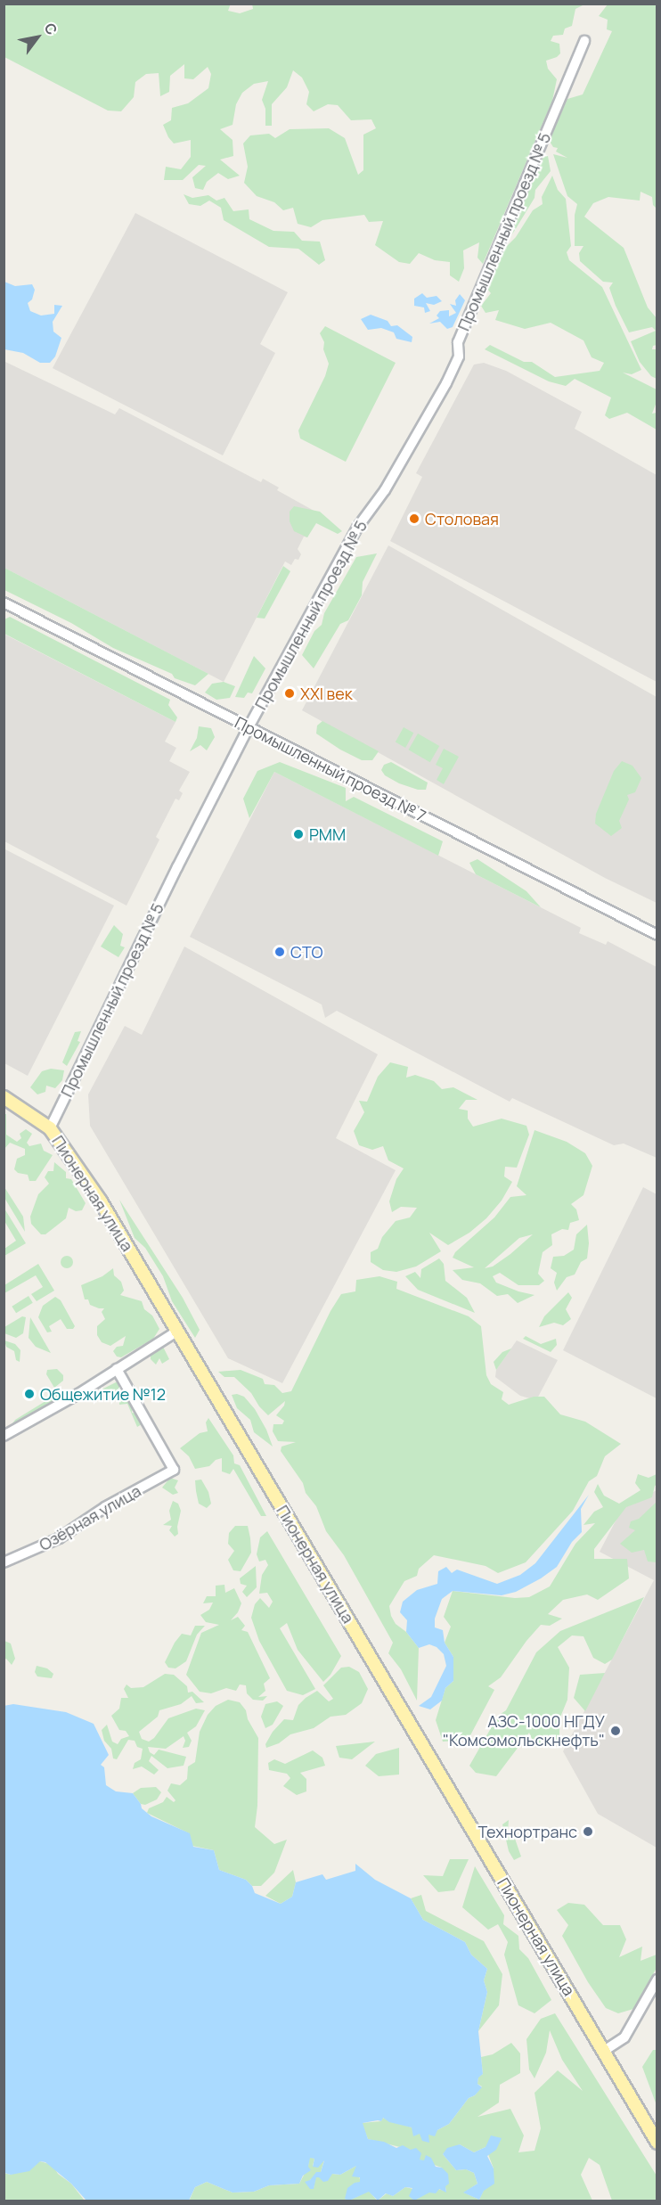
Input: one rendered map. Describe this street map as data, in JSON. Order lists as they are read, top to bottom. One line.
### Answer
{"streets":{"main road":["Пионерная улица"],"street":["Промышленный проезд № 5","Промышленный проезд № 7","Озёрная улица"]},"crossings":[["Промышленный проезд № 5","Промышленный проезд № 7"],["Промышленный проезд № 5","Пионерная улица"]],"places":["Столовая","XXI век","РММ","СТО","Общежитие №12","АЗС-1000 НГДУ \"Комсомольскнефть\"","Технортранс"],"north":"top right"}
